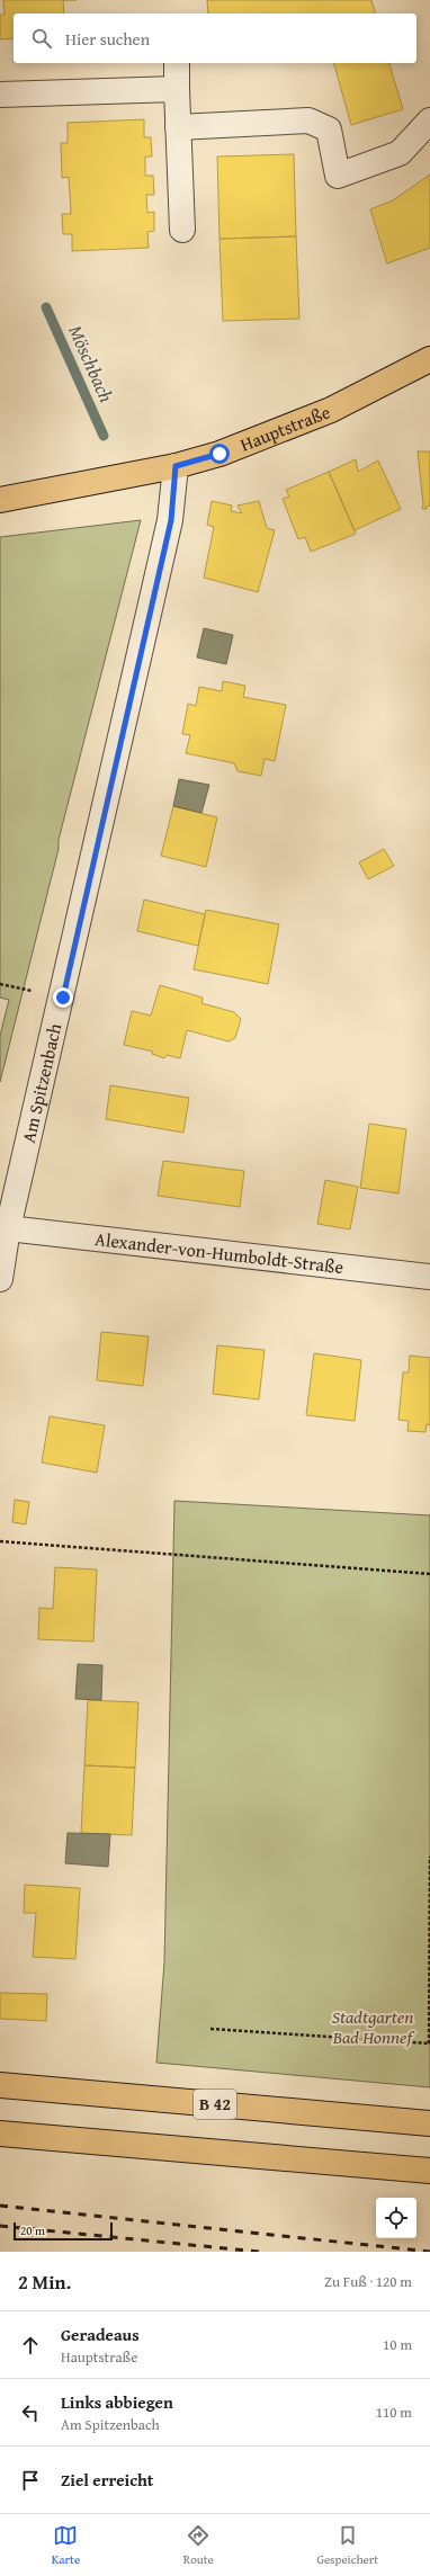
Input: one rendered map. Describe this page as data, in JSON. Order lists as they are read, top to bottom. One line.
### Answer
{"streets":{"main road":["Hauptstraße","B 42"],"street":["Am Spitzenbach","Alexander-von-Humboldt-Straße"]},"crossings":[["Hauptstraße","Am Spitzenbach"],["Am Spitzenbach","Alexander-von-Humboldt-Straße"]],"water":["Möschbach"],"parks":["Stadtgarten Bad Honnef"],"scale_bar":"20 m","page":{"search":"Hier suchen","scale":"20 m","heading":["2 Min.","Zu Fuß · 120 m"],"list":[["Geradeaus","Hauptstraße","10 m"],["Links abbiegen","Am Spitzenbach","110 m"],"Ziel erreicht"],"nav":["Karte","Route","Gespeichert"]}}
